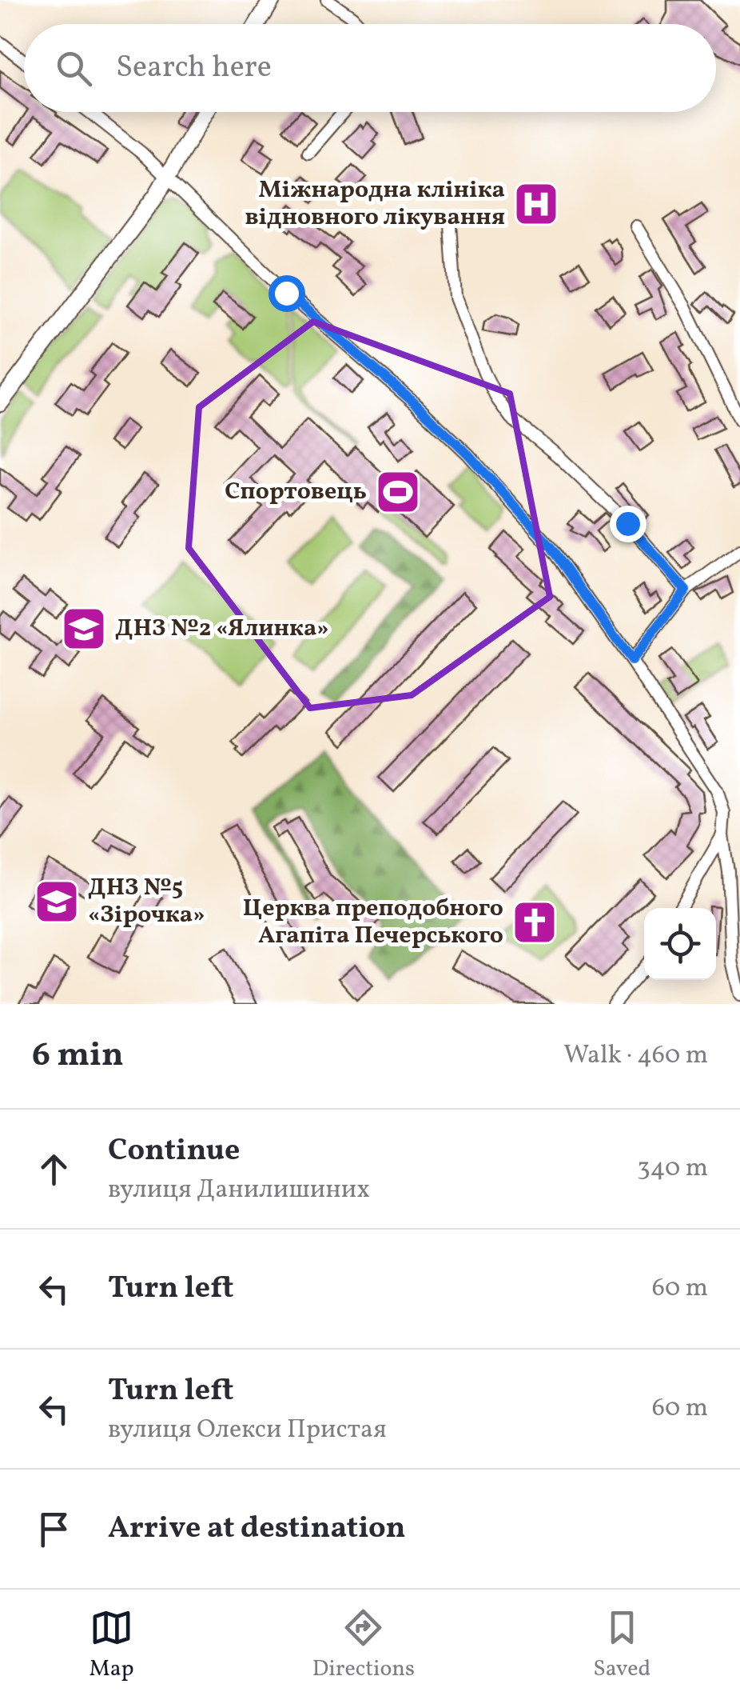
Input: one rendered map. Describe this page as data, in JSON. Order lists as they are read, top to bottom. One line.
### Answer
{"places":{"hospital":["Міжнародна клініка відновного лікування"],"sports":["Спортовець"],"school or university":["ДНЗ №2 «Ялинка»","ДНЗ №5 «Зірочка»"],"church":["Церква преподобного Агапіта Печерського"]},"page":{"search":"Search here","heading":["6 min","Walk · 460 m"],"list":[["Continue","вулиця Данилишиних","340 m"],["Turn left","60 m"],["Turn left","вулиця Олекси Пристая","60 m"],"Arrive at destination"],"nav":["Map","Directions","Saved"]}}
